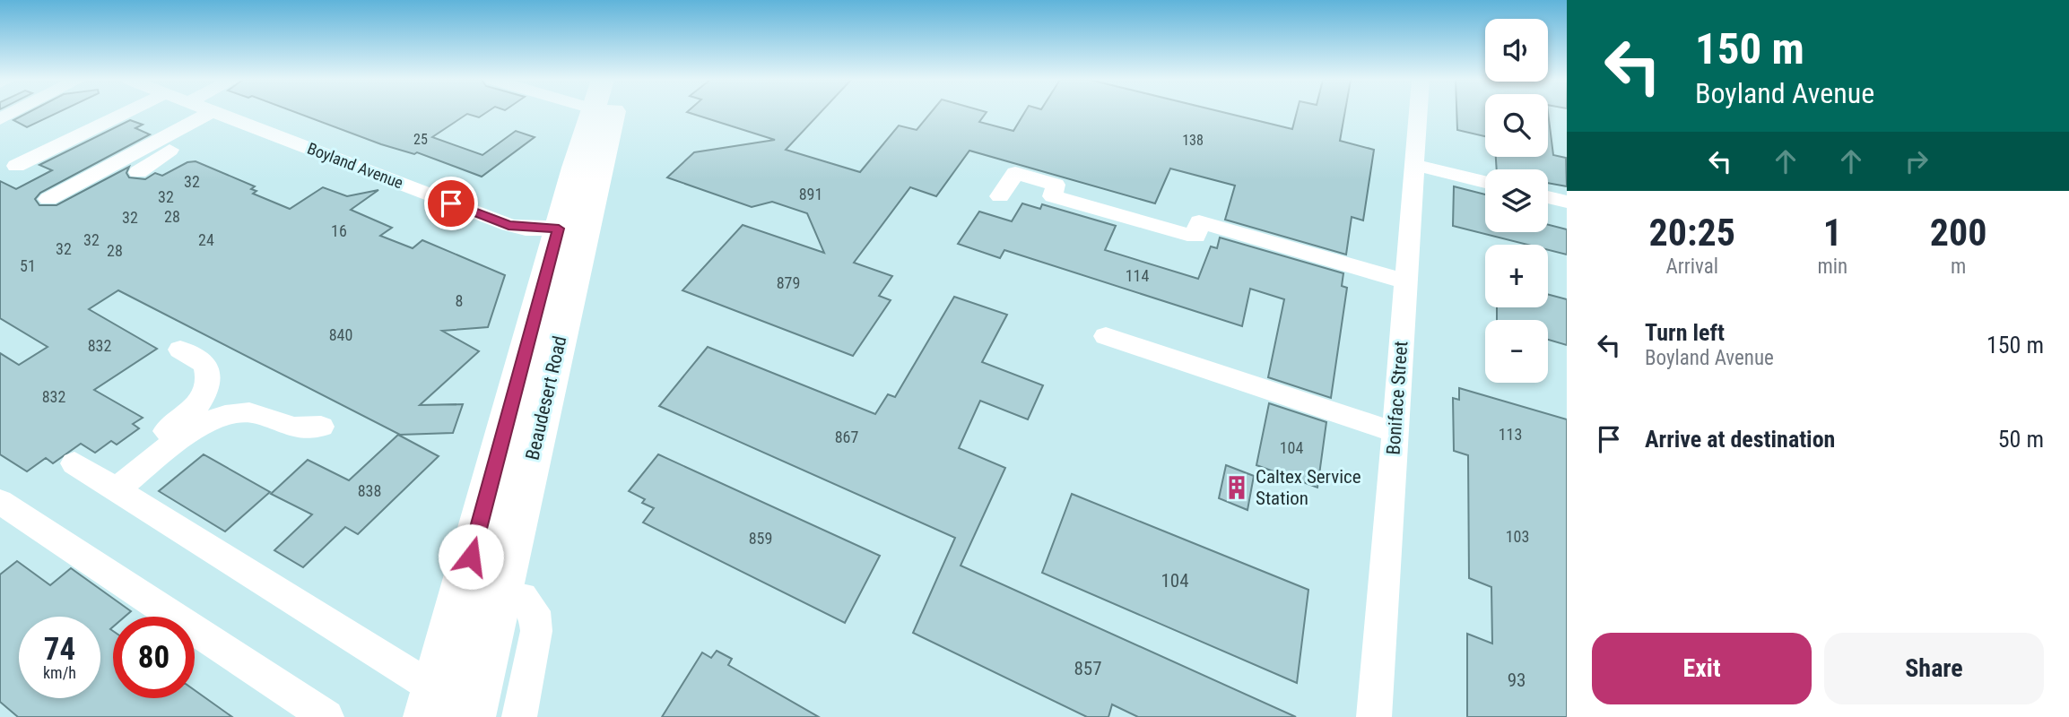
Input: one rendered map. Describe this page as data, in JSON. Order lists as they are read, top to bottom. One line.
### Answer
{"streets":{"highway":["Beaudesert Road"],"street":["Boyland Avenue","Boniface Street"]},"crossings":[["Boyland Avenue","Beaudesert Road"]],"places":{"building":["Caltex Service Station"]},"house_numbers":["25","138","32","891","32","28","32","16","32","24","32","28","51","114","879","8","840","832","832","113","867","104","838","103","859","104","857","93"],"page":{"turn":["150 m","Boyland Avenue"],"map_buttons":["+","−"],"eta":["20:25","Arrival","1","min","200","m"],"list":[{"name":"Turn left","note":"Boyland Avenue","value":"150 m"},{"name":"Arrive at destination","value":"50 m"}],"speed":"74 km/h","limit":"80","buttons":["Exit","Share"]}}
